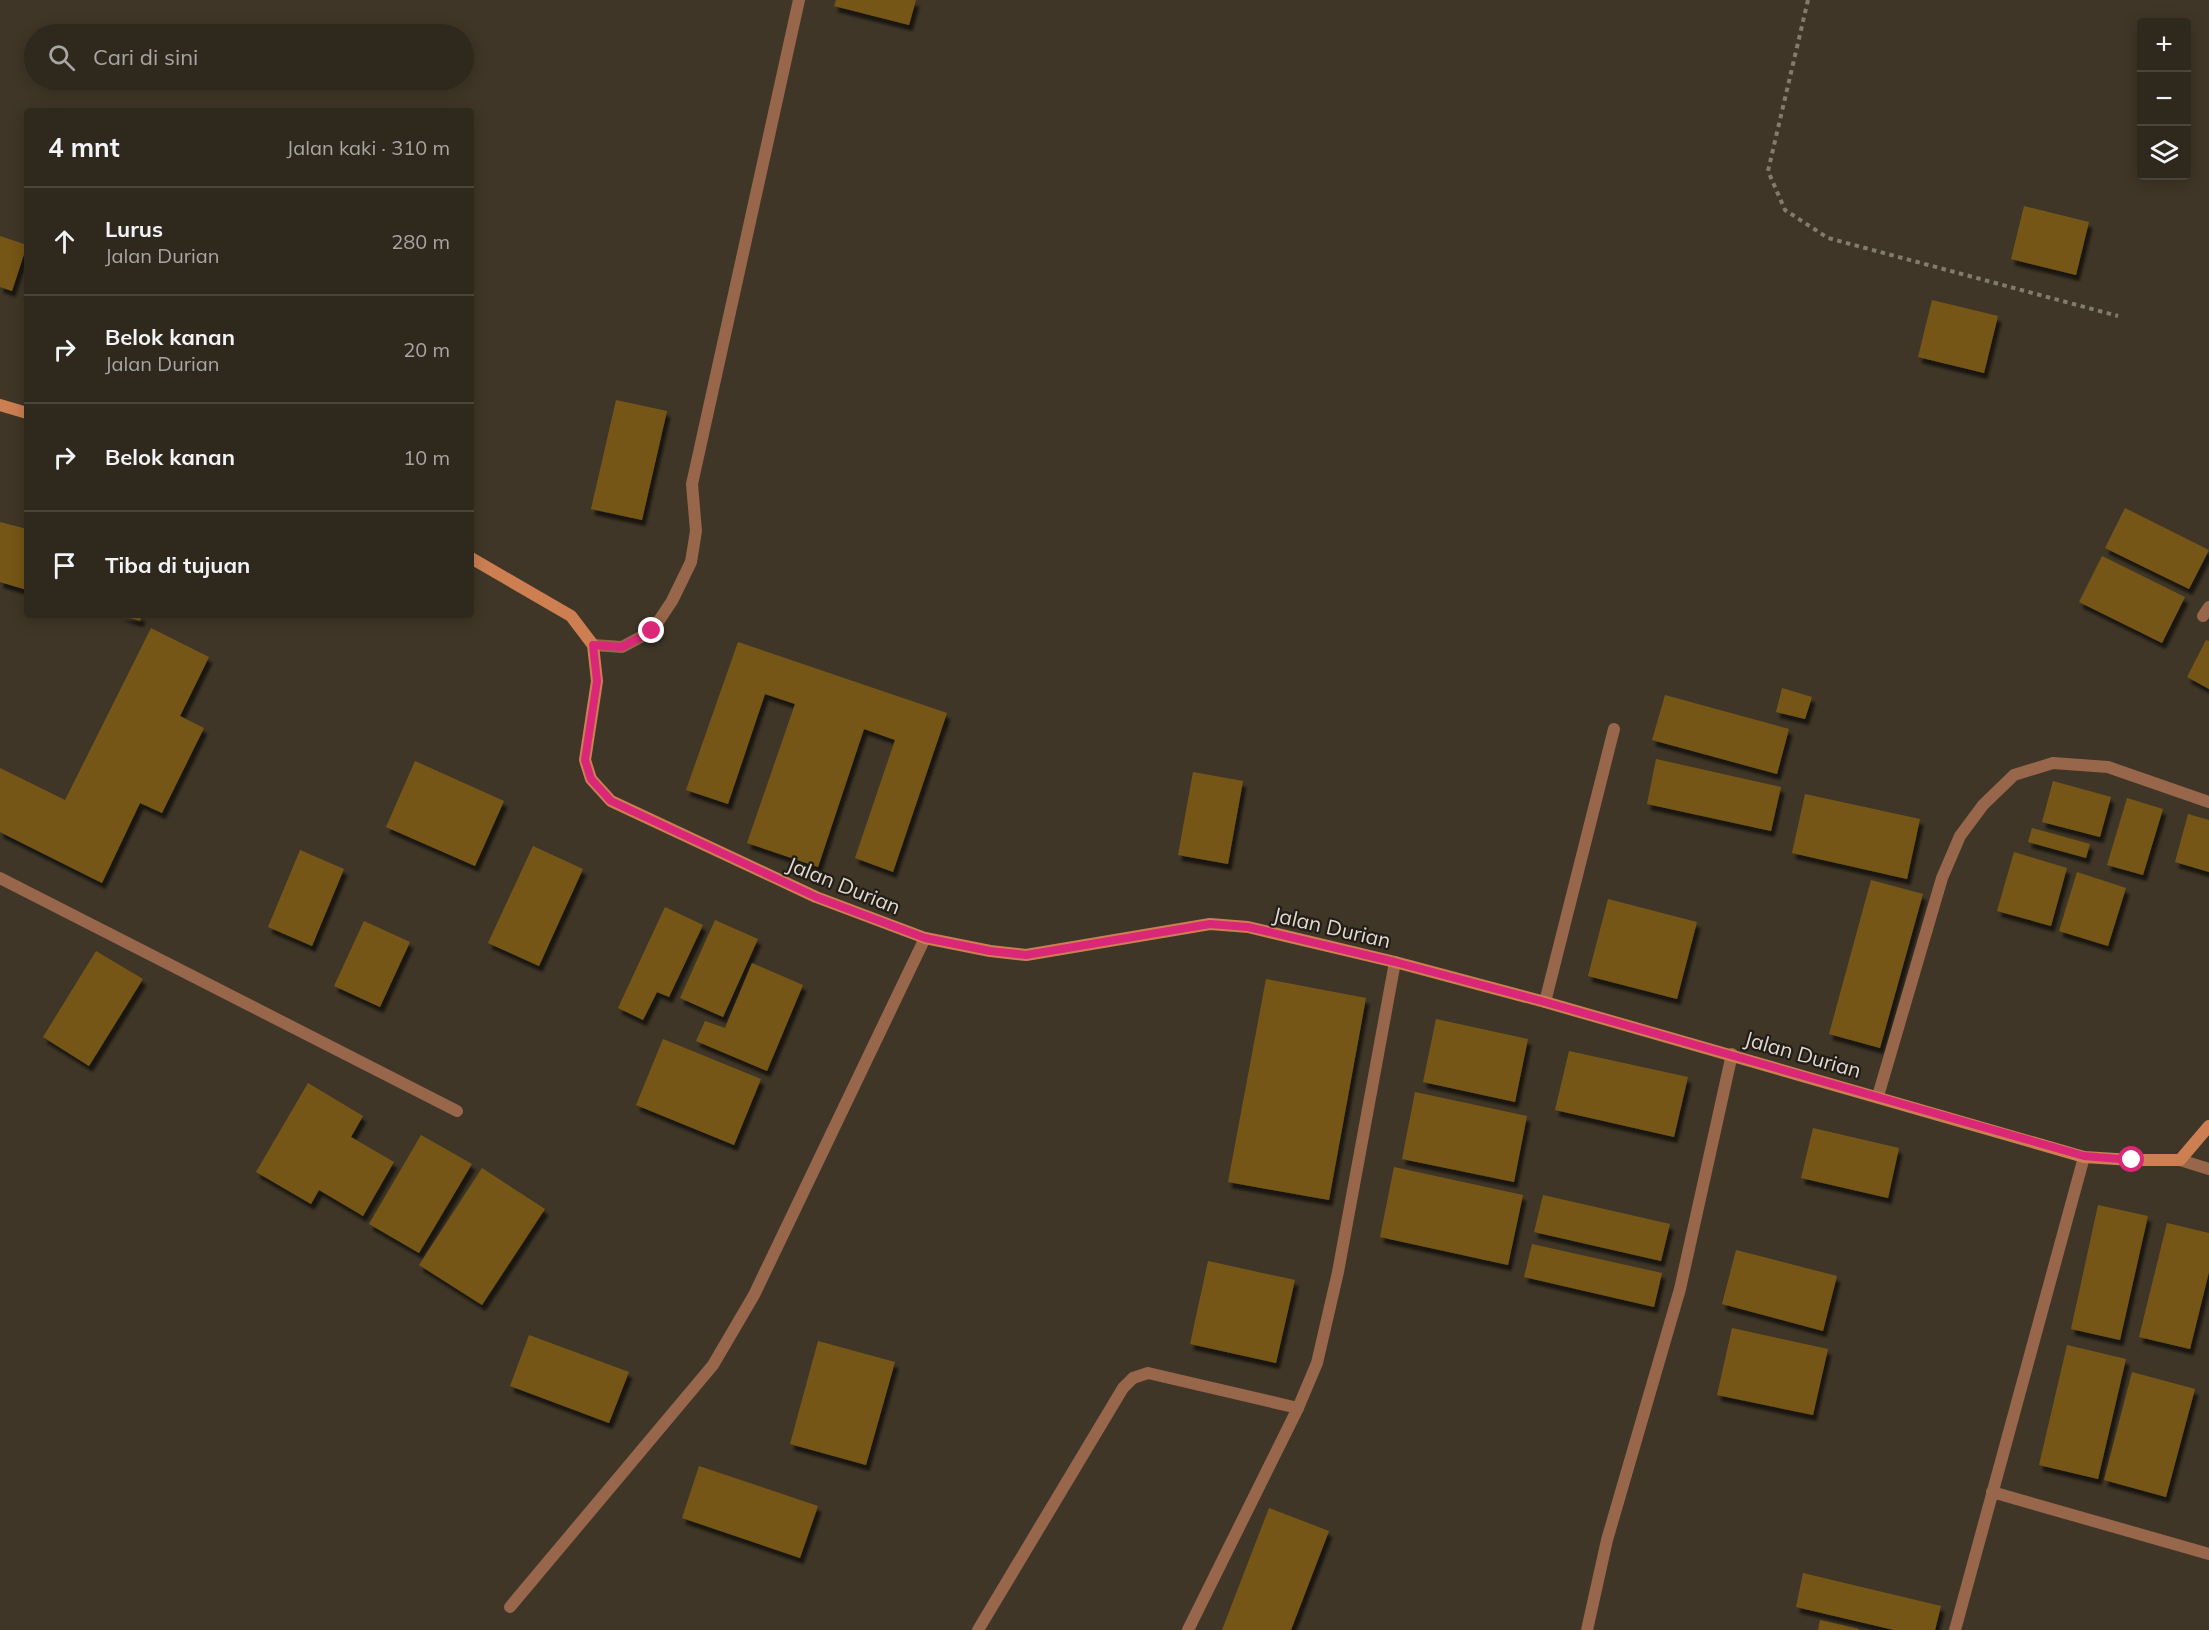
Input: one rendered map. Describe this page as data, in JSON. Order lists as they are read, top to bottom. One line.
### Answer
{"streets":{"street":["Jalan Durian"]},"page":{"map_buttons":["+","−"],"search":"Cari di sini","heading":["4 mnt","Jalan kaki · 310 m"],"list":[["Lurus","Jalan Durian","280 m"],["Belok kanan","Jalan Durian","20 m"],["Belok kanan","10 m"],"Tiba di tujuan"]}}
